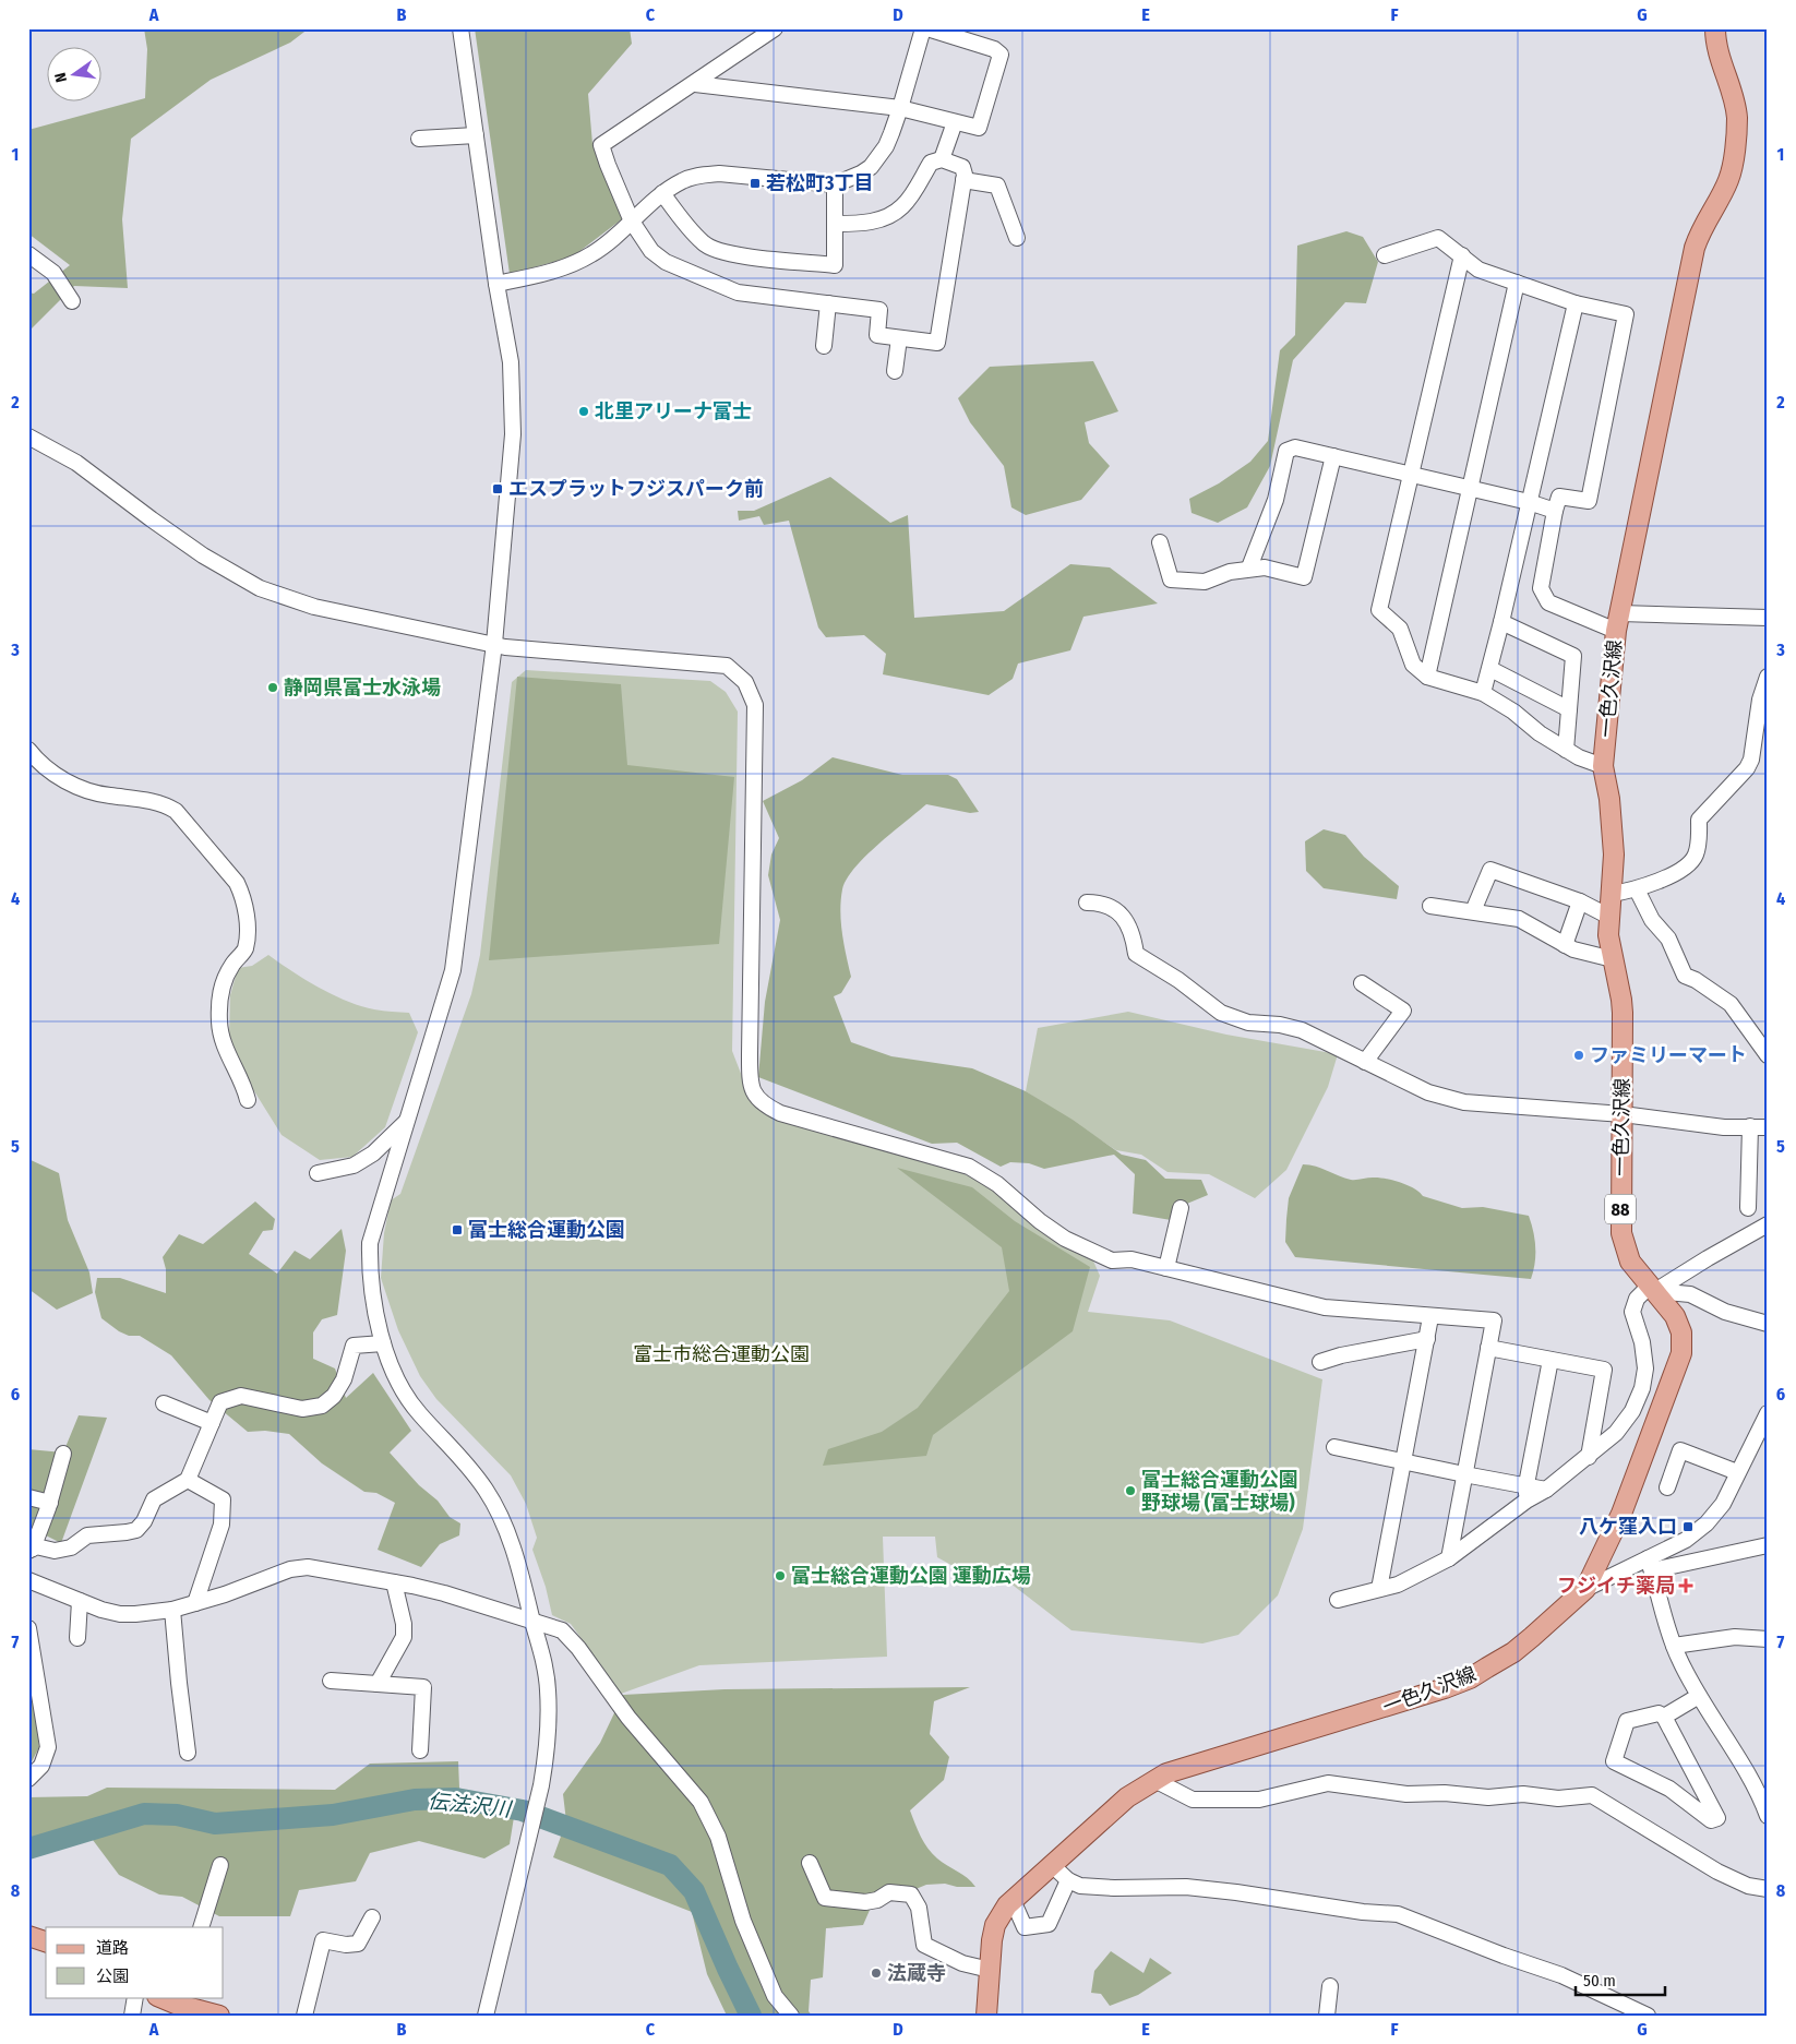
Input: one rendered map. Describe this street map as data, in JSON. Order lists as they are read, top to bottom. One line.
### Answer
{"streets":{"main road":["一色久沢線","88"]},"water":["伝法沢川"],"parks":["富士市総合運動公園"],"places":{"transit":["若松町3丁目","エスプラットフジスパーク前","富士総合運動公園","八ケ窪入口"],"other":["北里アリーナ富士","静岡県富士水泳場","ファミリーマート","富士総合運動公園 野球場 (富士球場)","富士総合運動公園 運動広場","法蔵寺"],"health":["フジイチ薬局"]},"legend":["道路","公園"],"scale_bar":"50 m","north":"left","grid":{"columns":["A","B","C","D","E","F","G"],"rows":["1","2","3","4","5","6","7","8"]}}
